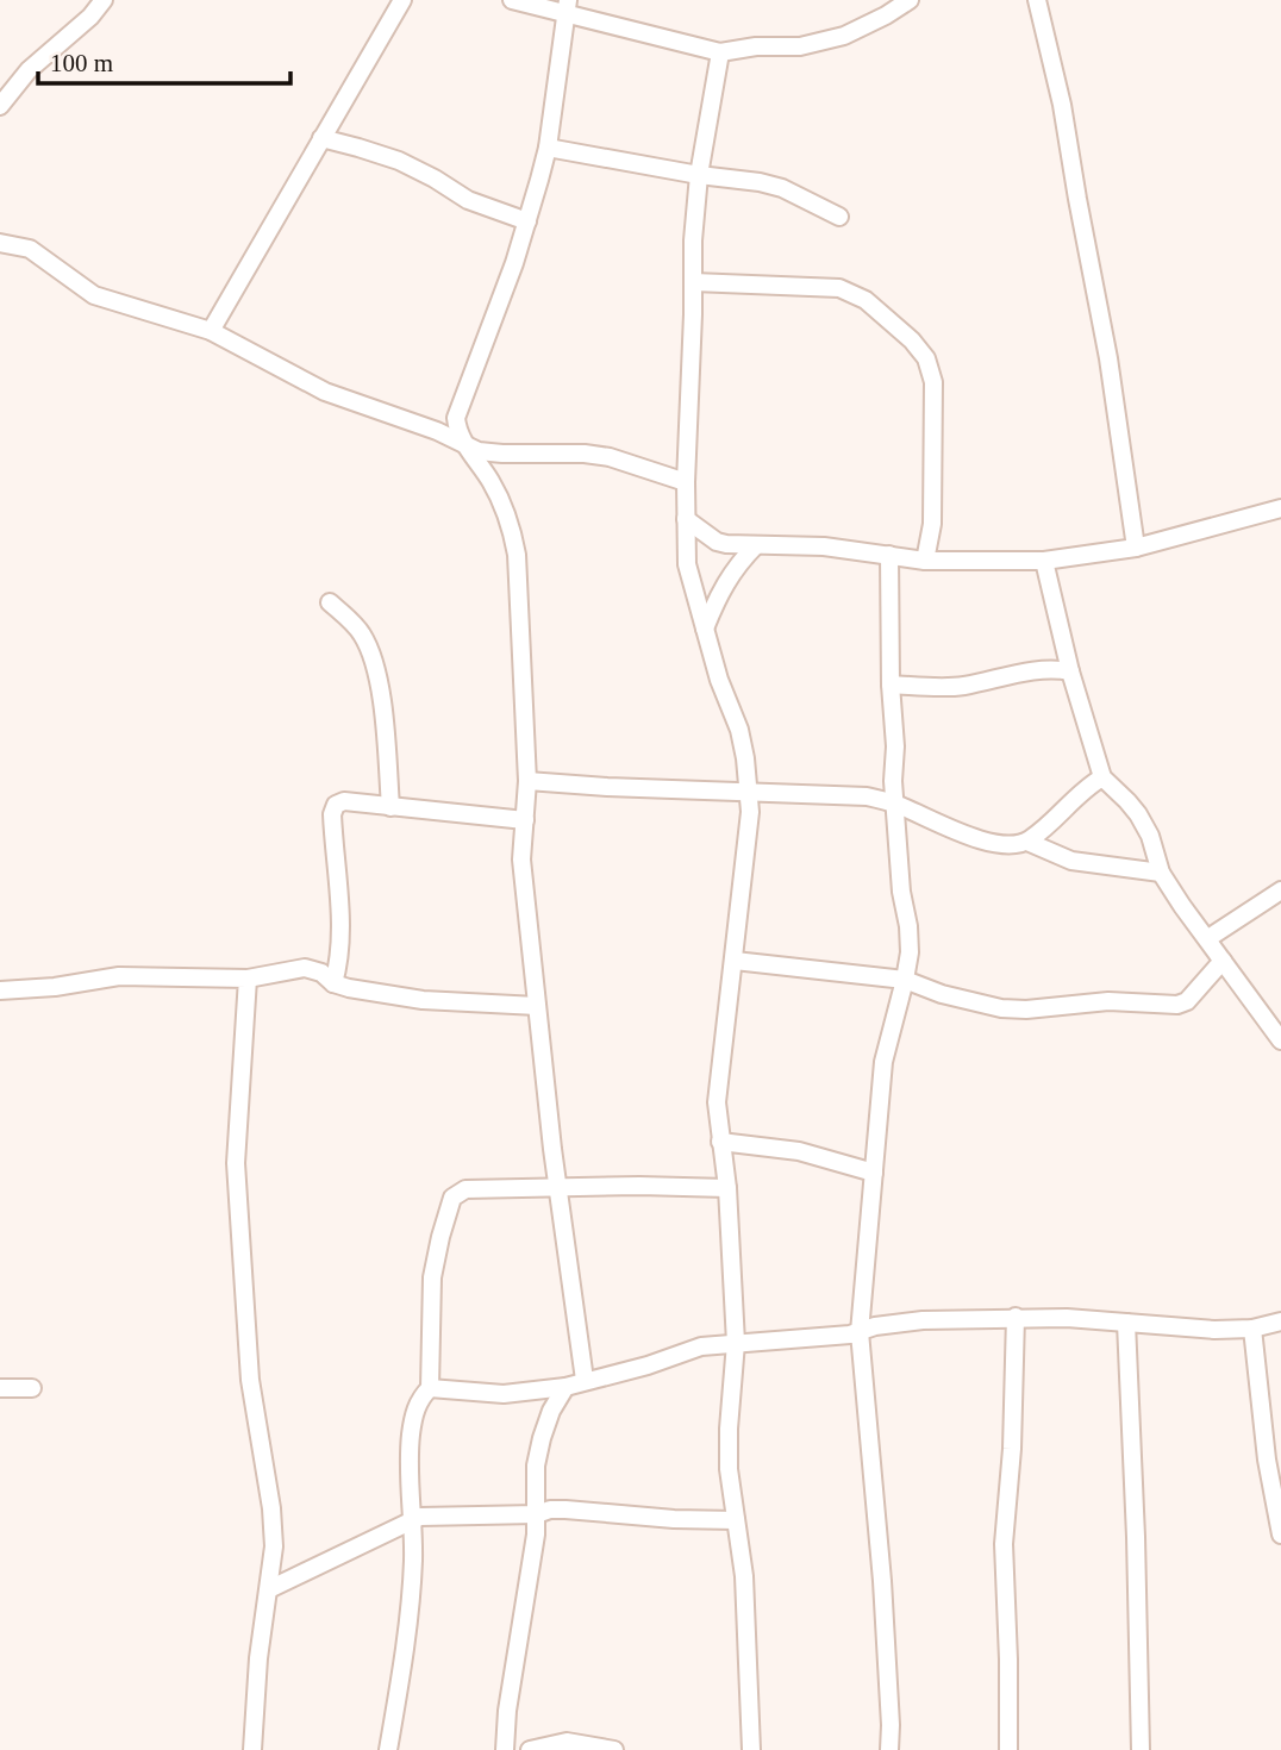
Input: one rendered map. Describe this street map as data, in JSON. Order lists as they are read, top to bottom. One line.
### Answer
{"scale_bar":"100 m"}
